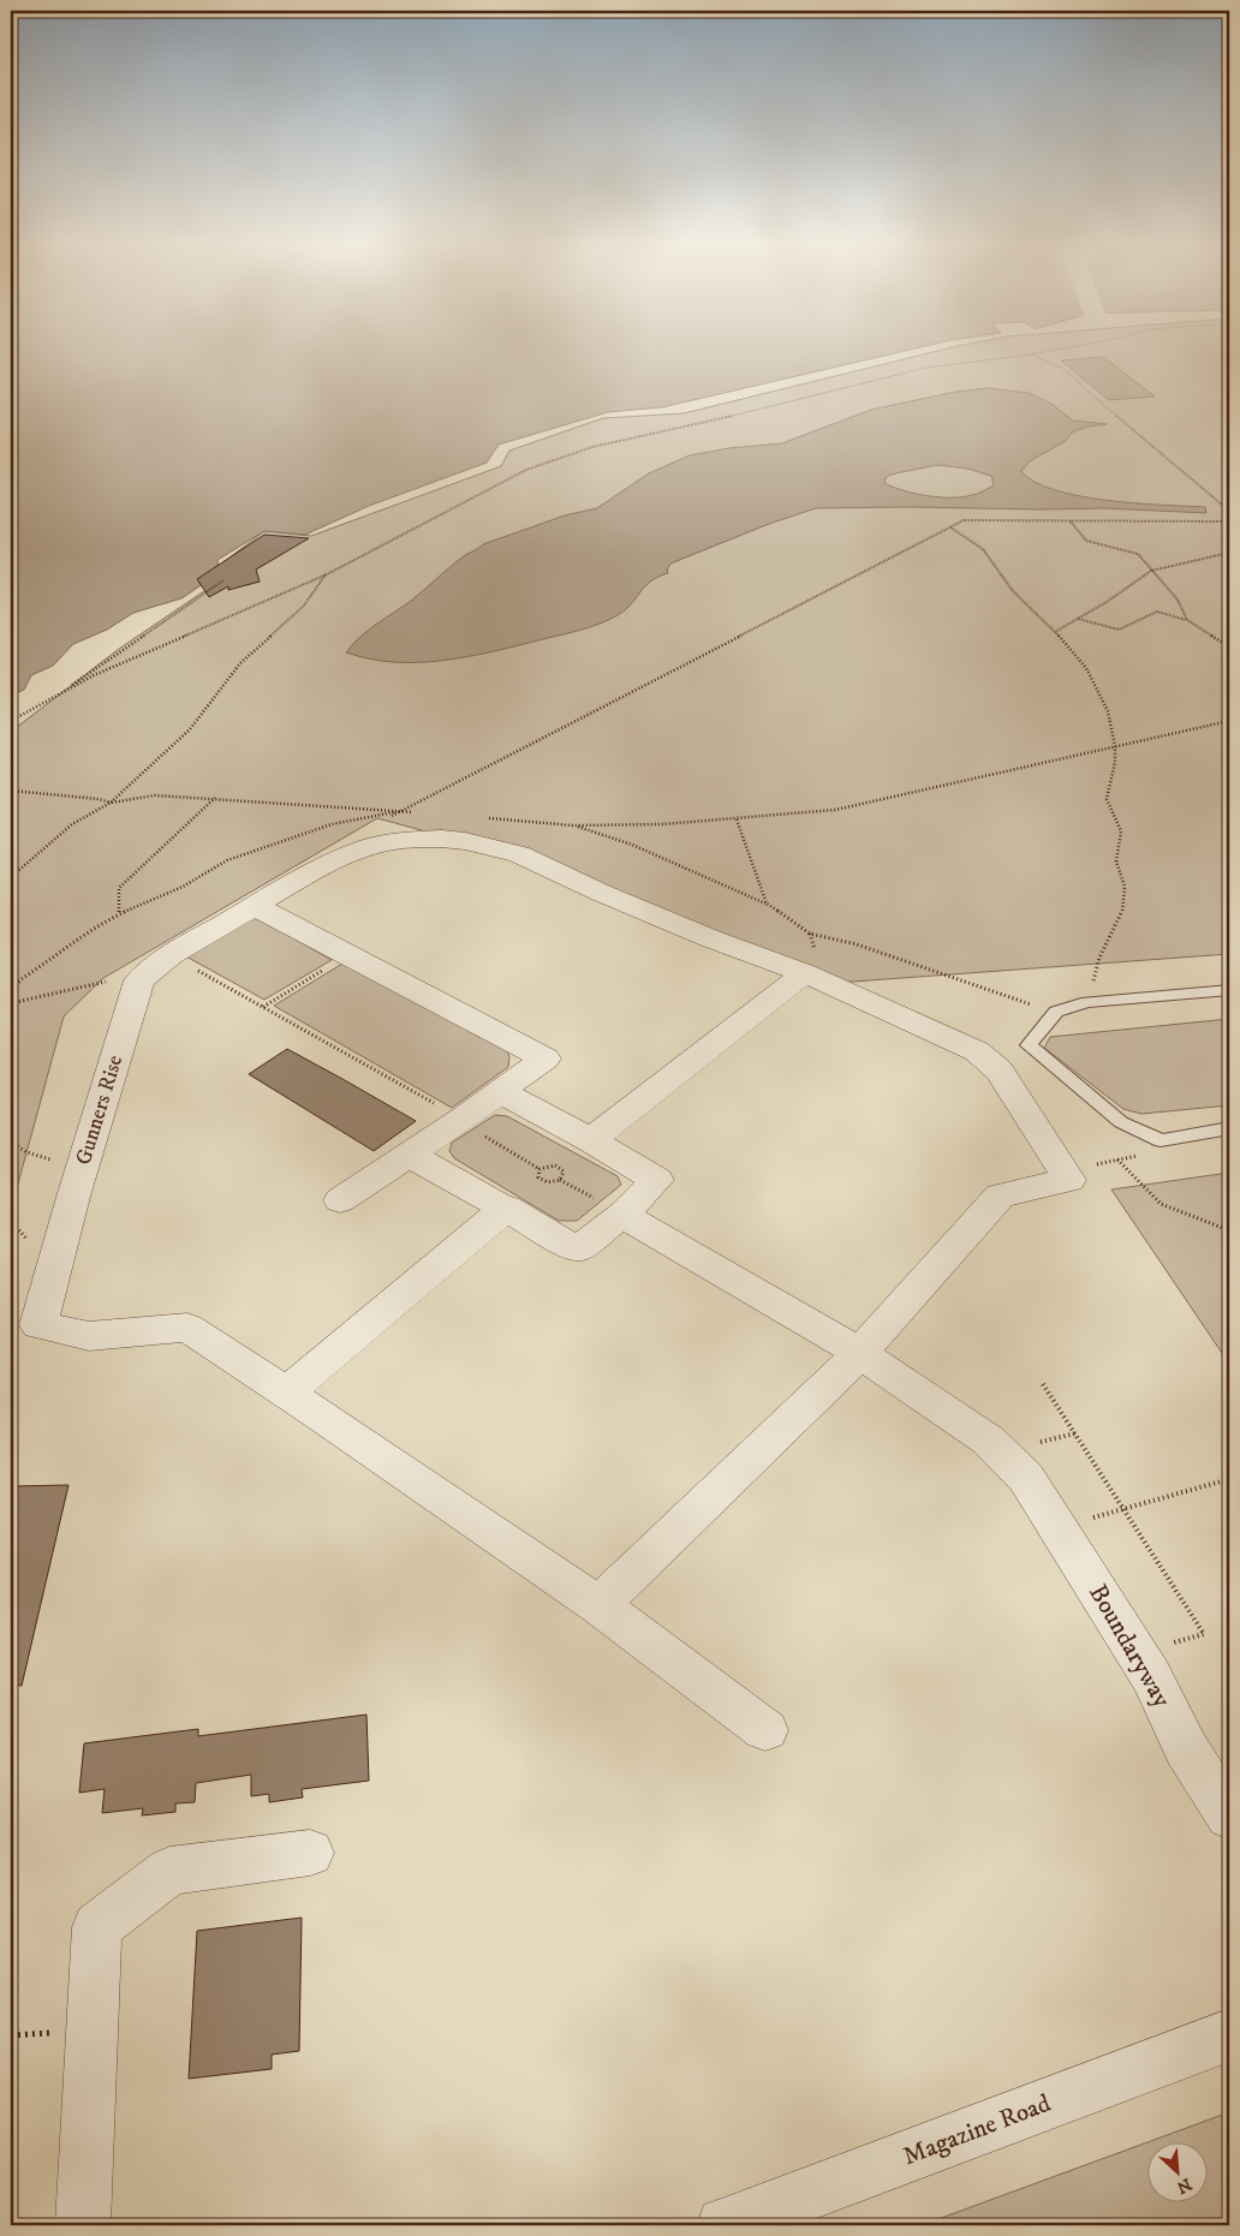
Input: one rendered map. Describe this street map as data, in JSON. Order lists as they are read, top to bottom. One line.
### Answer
{"streets":{"street":["Gunners Rise","Boundaryway","Magazine Road"]},"north":"bottom right"}
